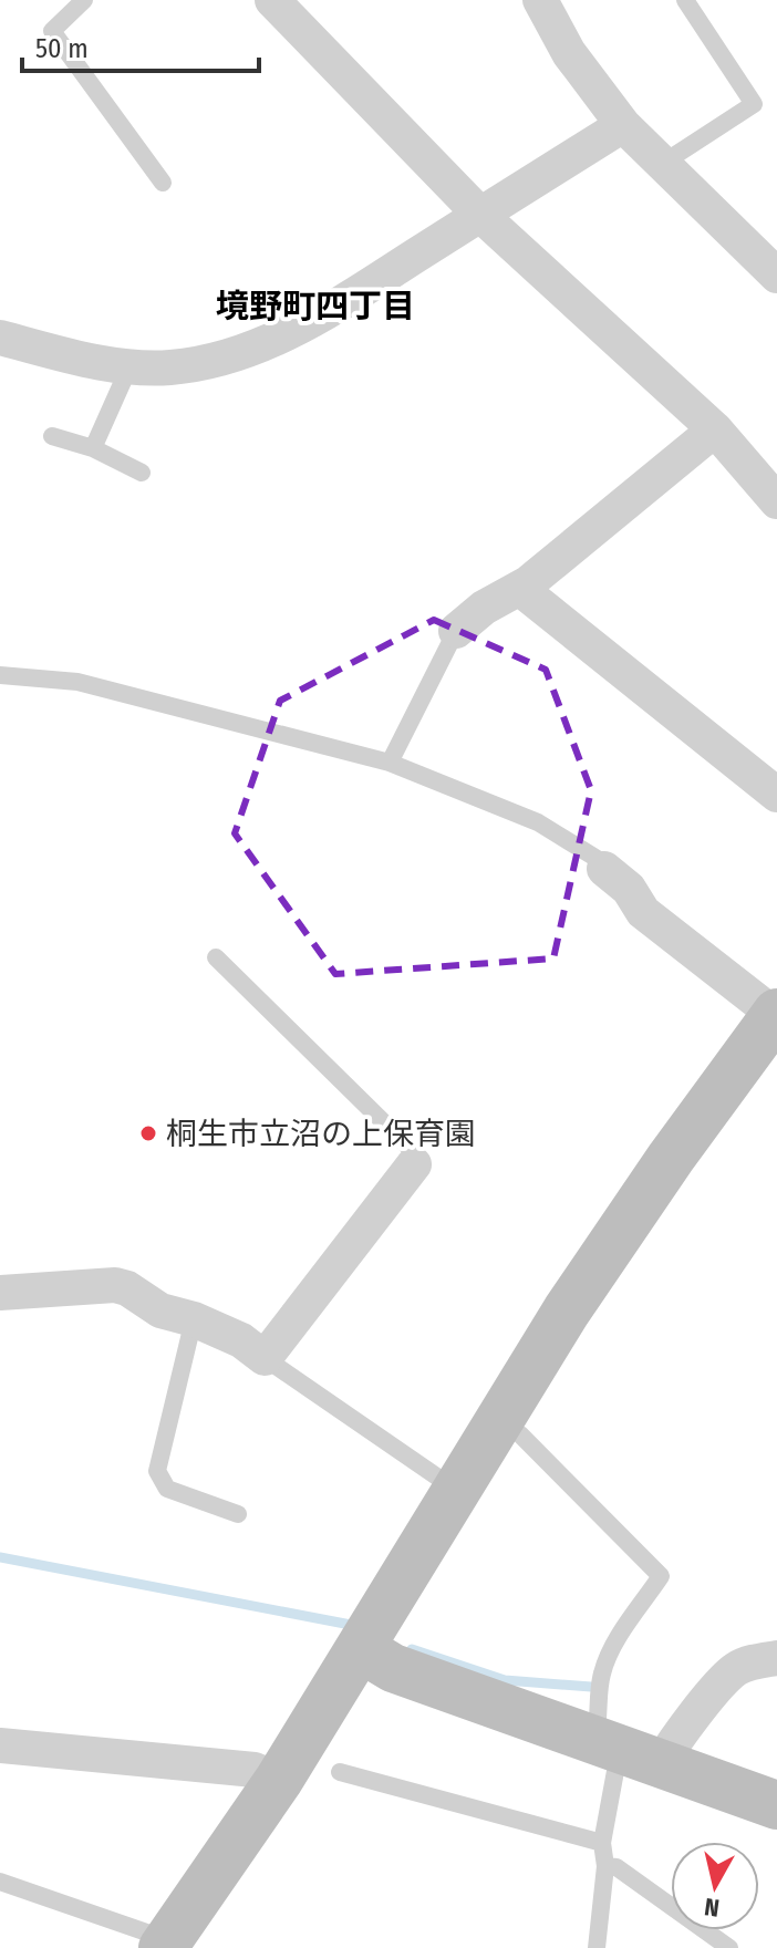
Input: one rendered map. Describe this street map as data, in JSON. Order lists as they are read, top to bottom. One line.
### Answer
{"districts":["境野町四丁目"],"places":["桐生市立沼の上保育園"],"scale_bar":"50 m","north":"bottom"}
